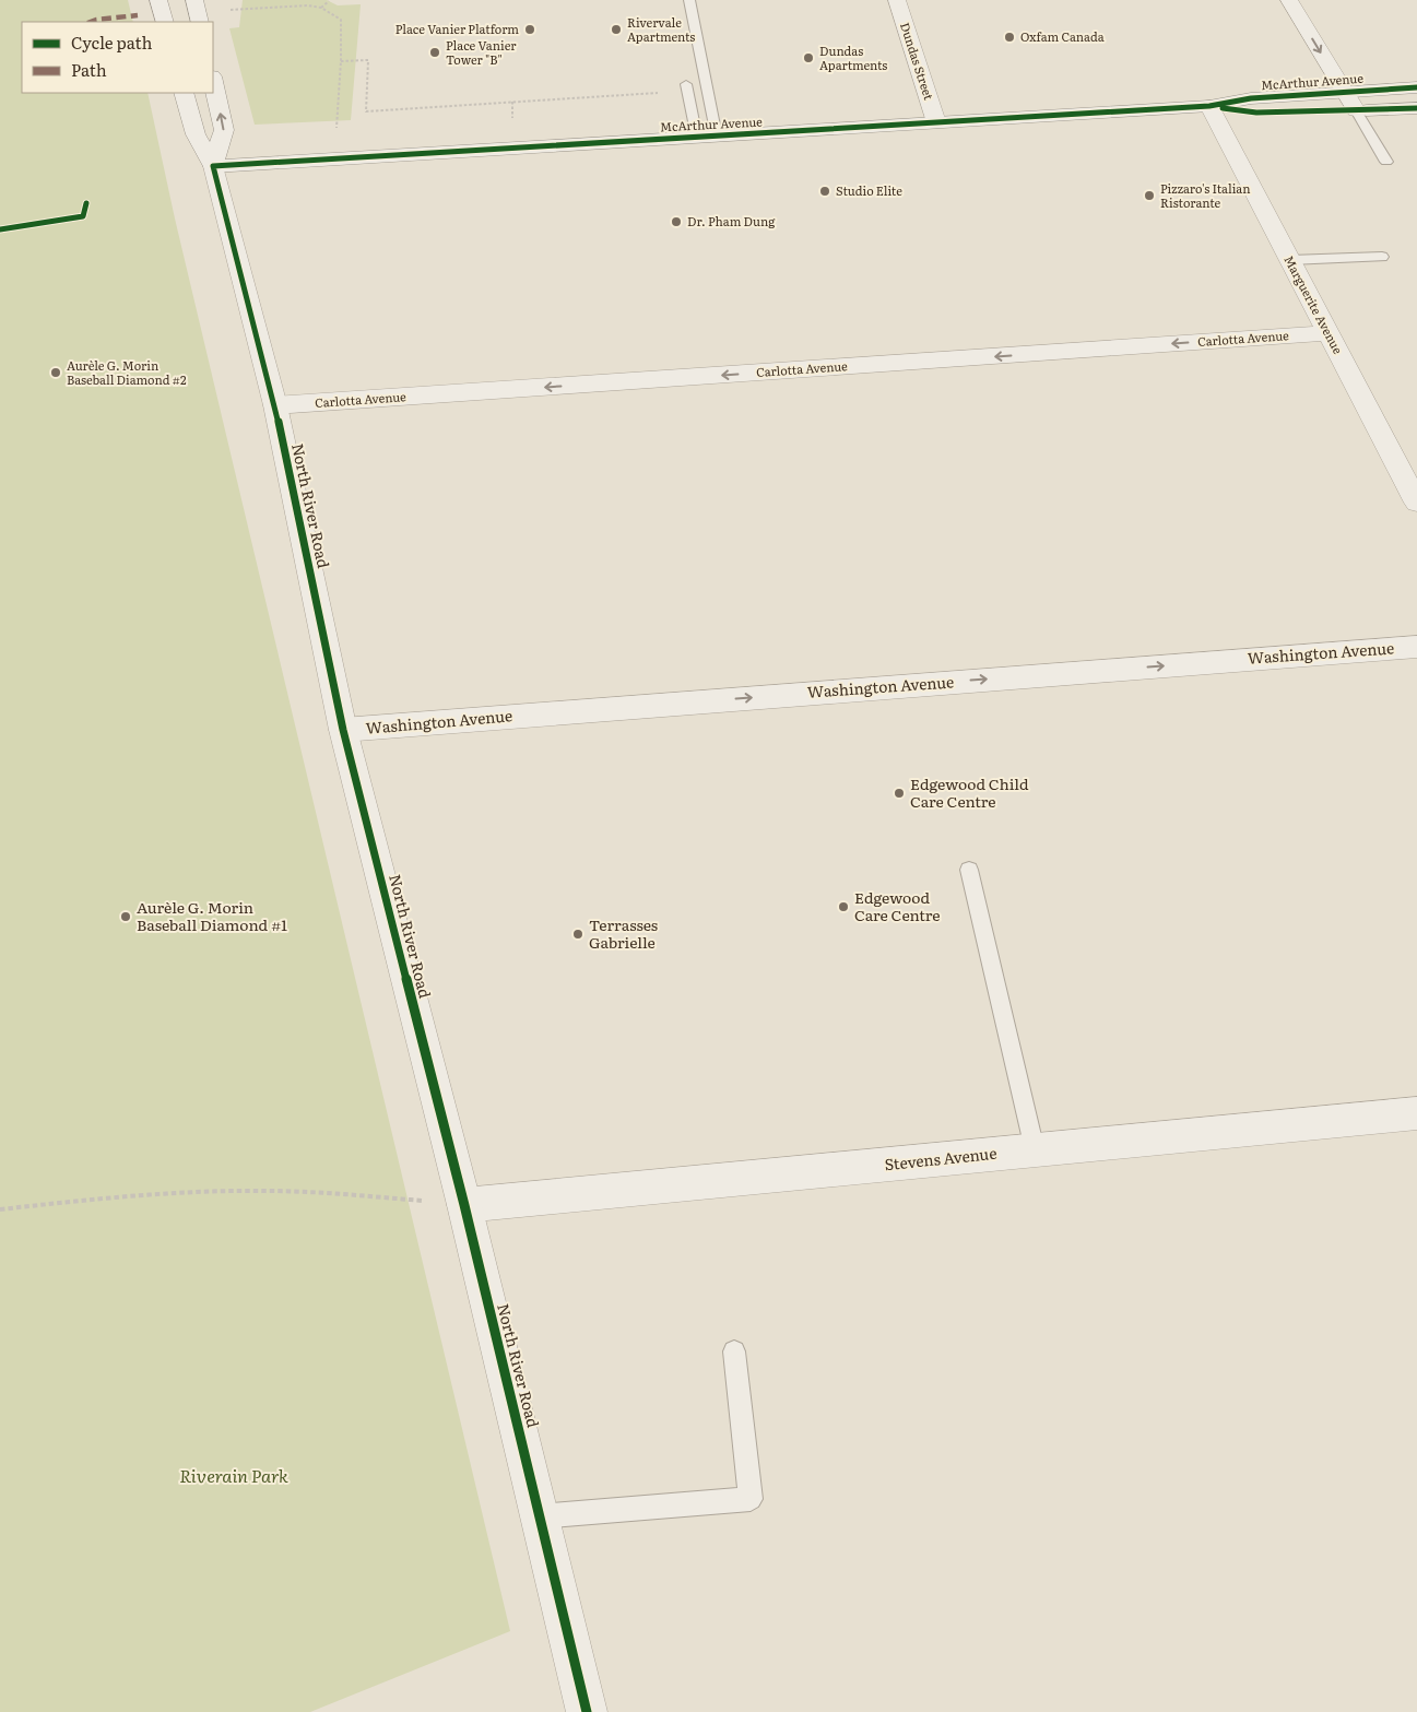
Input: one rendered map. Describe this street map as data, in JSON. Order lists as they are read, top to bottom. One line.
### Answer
{"streets":{"street":["Dundas Street","McArthur Avenue","Marguerite Avenue","Carlotta Avenue","North River Road","Washington Avenue","Stevens Avenue"]},"crossings":[["Dundas Street","McArthur Avenue"],["McArthur Avenue","Marguerite Avenue"],["McArthur Avenue","North River Road"],["Marguerite Avenue","Carlotta Avenue"],["Carlotta Avenue","North River Road"],["North River Road","Washington Avenue"],["North River Road","Stevens Avenue"]],"one_way":["Carlotta Avenue","Washington Avenue"],"parks":["Riverain Park"],"places":["Place Vanier Platform","Rivervale Apartments","Oxfam Canada","Place Vanier Tower \"B\"","Dundas Apartments","Studio Elite","Pizzaro's Italian Ristorante","Dr. Pham Dung","Aurèle G. Morin Baseball Diamond #2","Edgewood Child Care Centre","Edgewood Care Centre","Aurèle G. Morin Baseball Diamond #1","Terrasses Gabrielle"],"legend":["Cycle path","Path"]}
